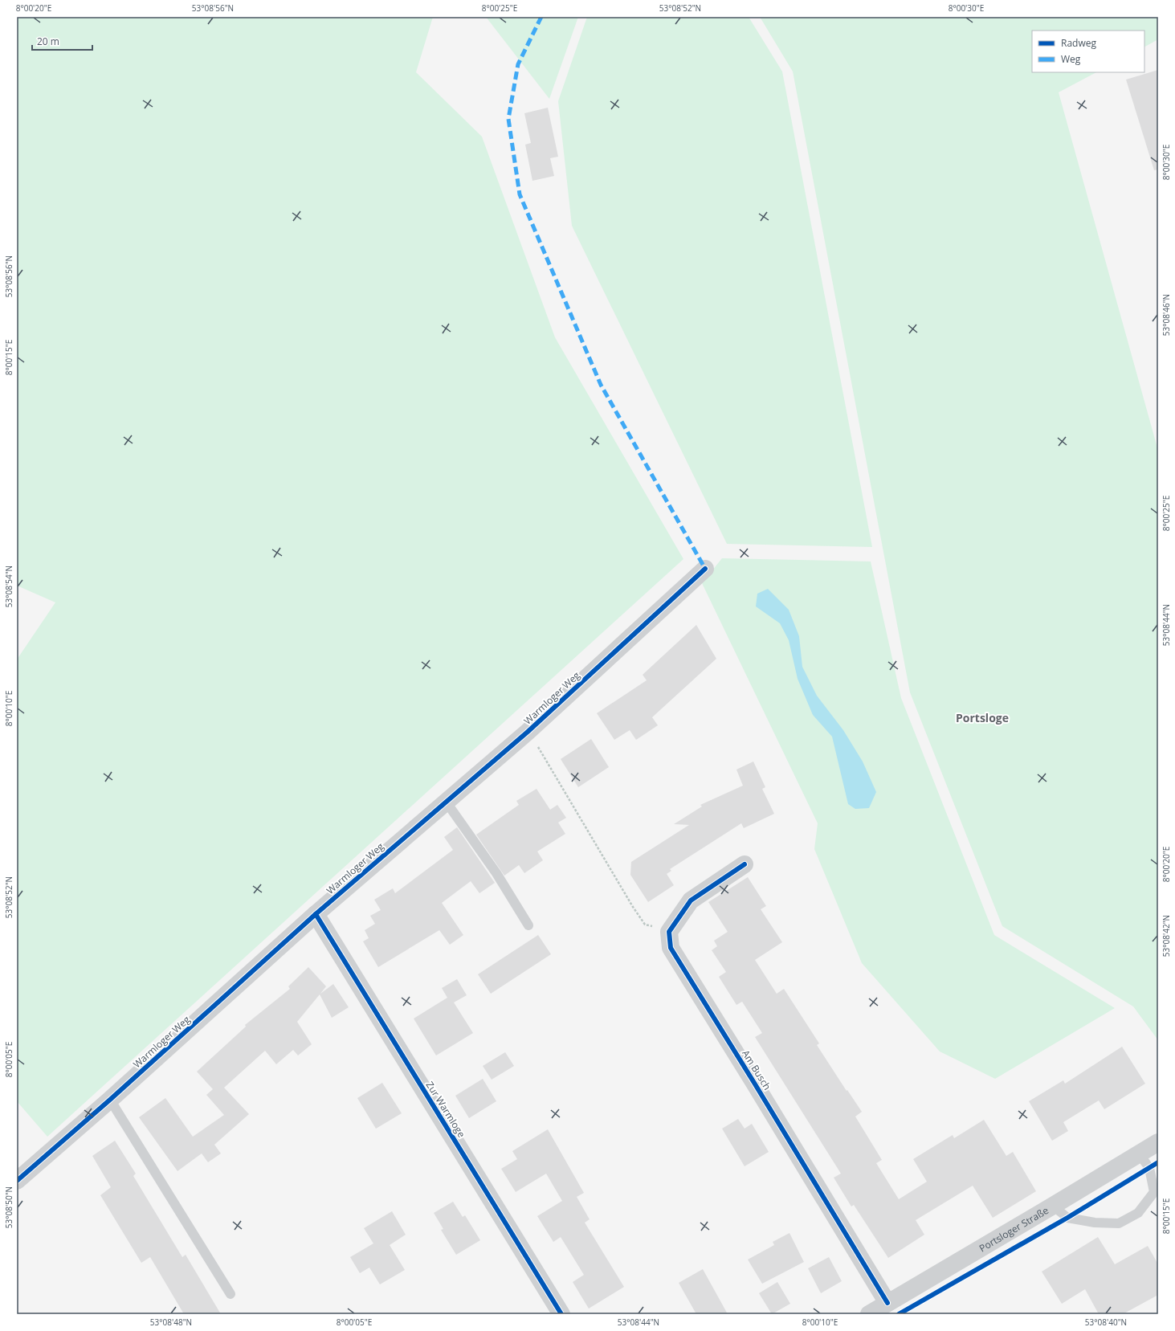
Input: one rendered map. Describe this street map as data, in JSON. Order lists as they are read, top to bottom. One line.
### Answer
{"streets":{"street":["Warmloger Weg","Am Busch","Zur Warmloge","Portsloger Straße"]},"crossings":[["Warmloger Weg","Zur Warmloge"],["Am Busch","Portsloger Straße"]],"districts":["Portsloge"],"legend":["Radweg","Weg"],"scale_bar":"20 m","coordinates":["8°00'20\"E","53°08'56\"N","8°00'25\"E","53°08'52\"N","8°00'30\"E","53°08'46\"N","8°00'15\"E","53°08'54\"N","53°08'44\"N","8°00'10\"E","53°08'42\"N","8°00'05\"E","53°08'50\"N","53°08'48\"N","53°08'40\"N"]}
